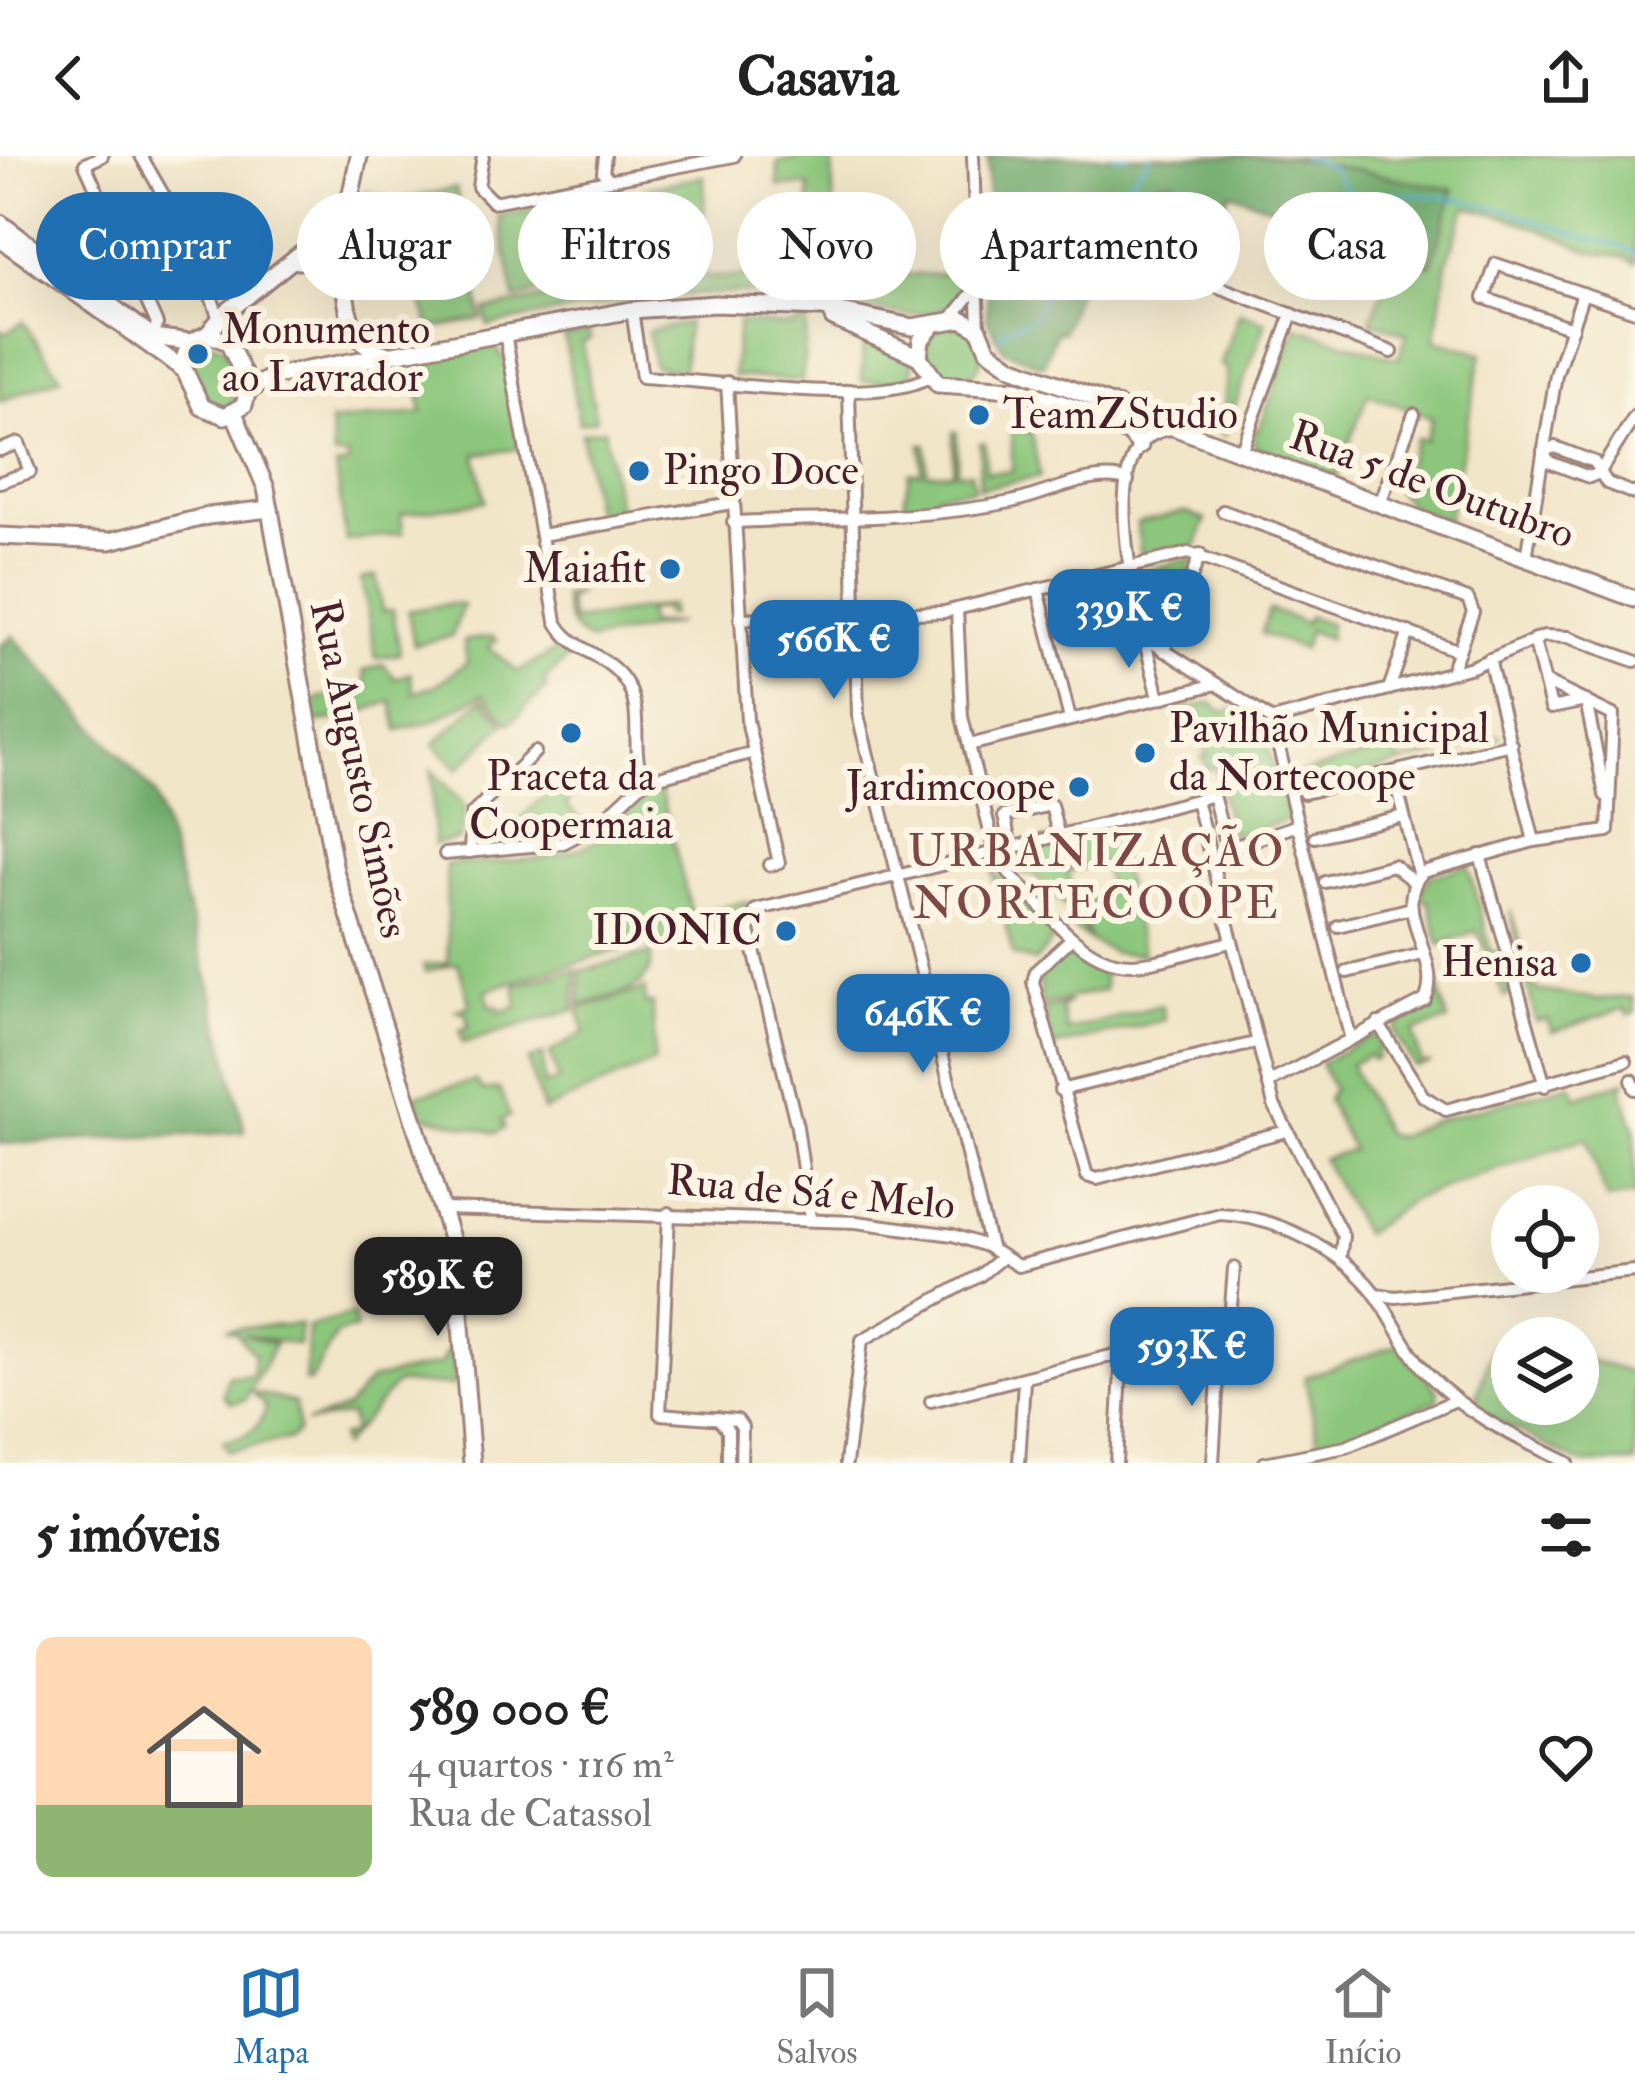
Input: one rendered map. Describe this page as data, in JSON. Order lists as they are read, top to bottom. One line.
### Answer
{"streets":{"main road":["Rua 5 de Outubro","Rua Augusto Simões"],"street":["Rua de Sá e Melo"]},"crossings":[["Rua Augusto Simões","Rua de Sá e Melo"]],"districts":["URBANIZAÇÃO NORTECOOPE"],"places":["Monumento ao Lavrador","TeamZStudio","Pingo Doce","Maiafit","Praceta da Coopermaia","Pavilhão Municipal da Nortecoope","Jardimcoope","IDONIC","Henisa"],"page":{"header":"Casavia","chip":["Comprar","Alugar","Filtros","Novo","Apartamento","Casa"],"price":["339K €","566K €","646K €","589K €","593K €"],"heading":"5 imóveis","list":[{"name":"589 000 €","note":"4 quartos · 116 m² · Rua de Catassol"}],"tabs":["Mapa","Salvos","Início"]}}
